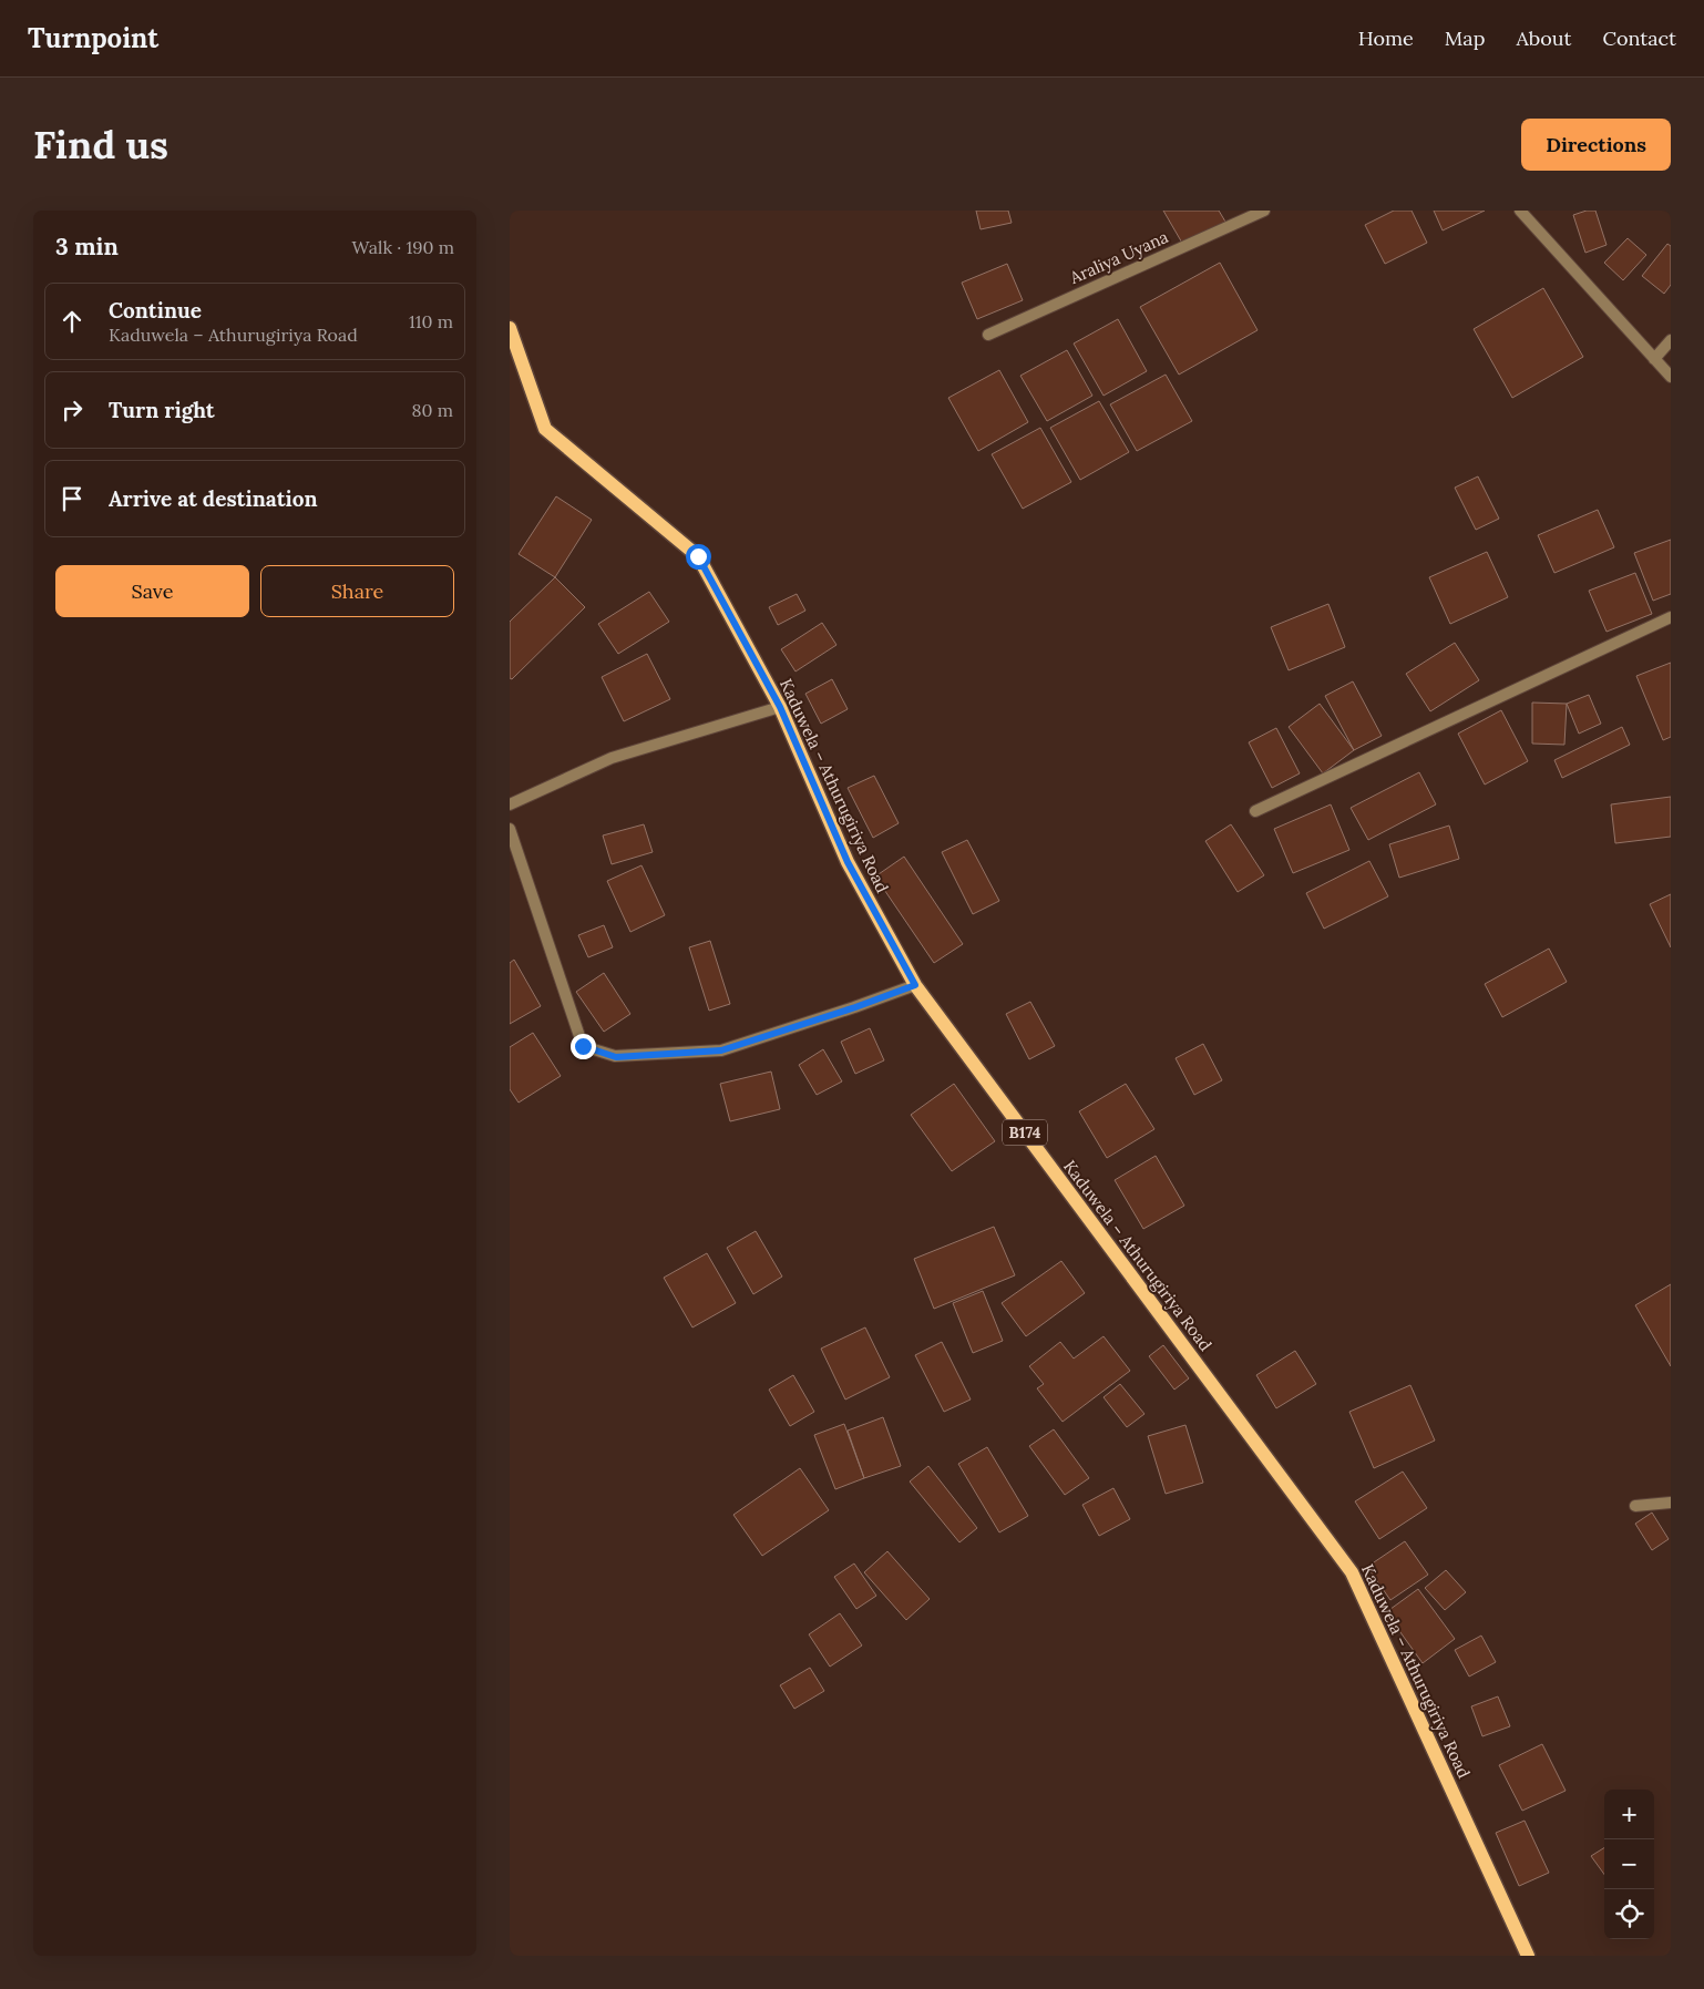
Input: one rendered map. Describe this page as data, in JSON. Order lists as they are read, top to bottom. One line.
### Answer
{"streets":{"main road":["Kaduwela – Athurugiriya Road","B174"],"street":["Araliya Uyana"]},"page":{"header":"Turnpoint","nav":["Home","Map","About","Contact"],"buttons":["Directions",["Save","Share"]],"title":"Find us","heading":["3 min","Walk · 190 m"],"list":[["Continue","Kaduwela – Athurugiriya Road","110 m"],["Turn right","80 m"],"Arrive at destination"],"map_buttons":["+","−"]}}
